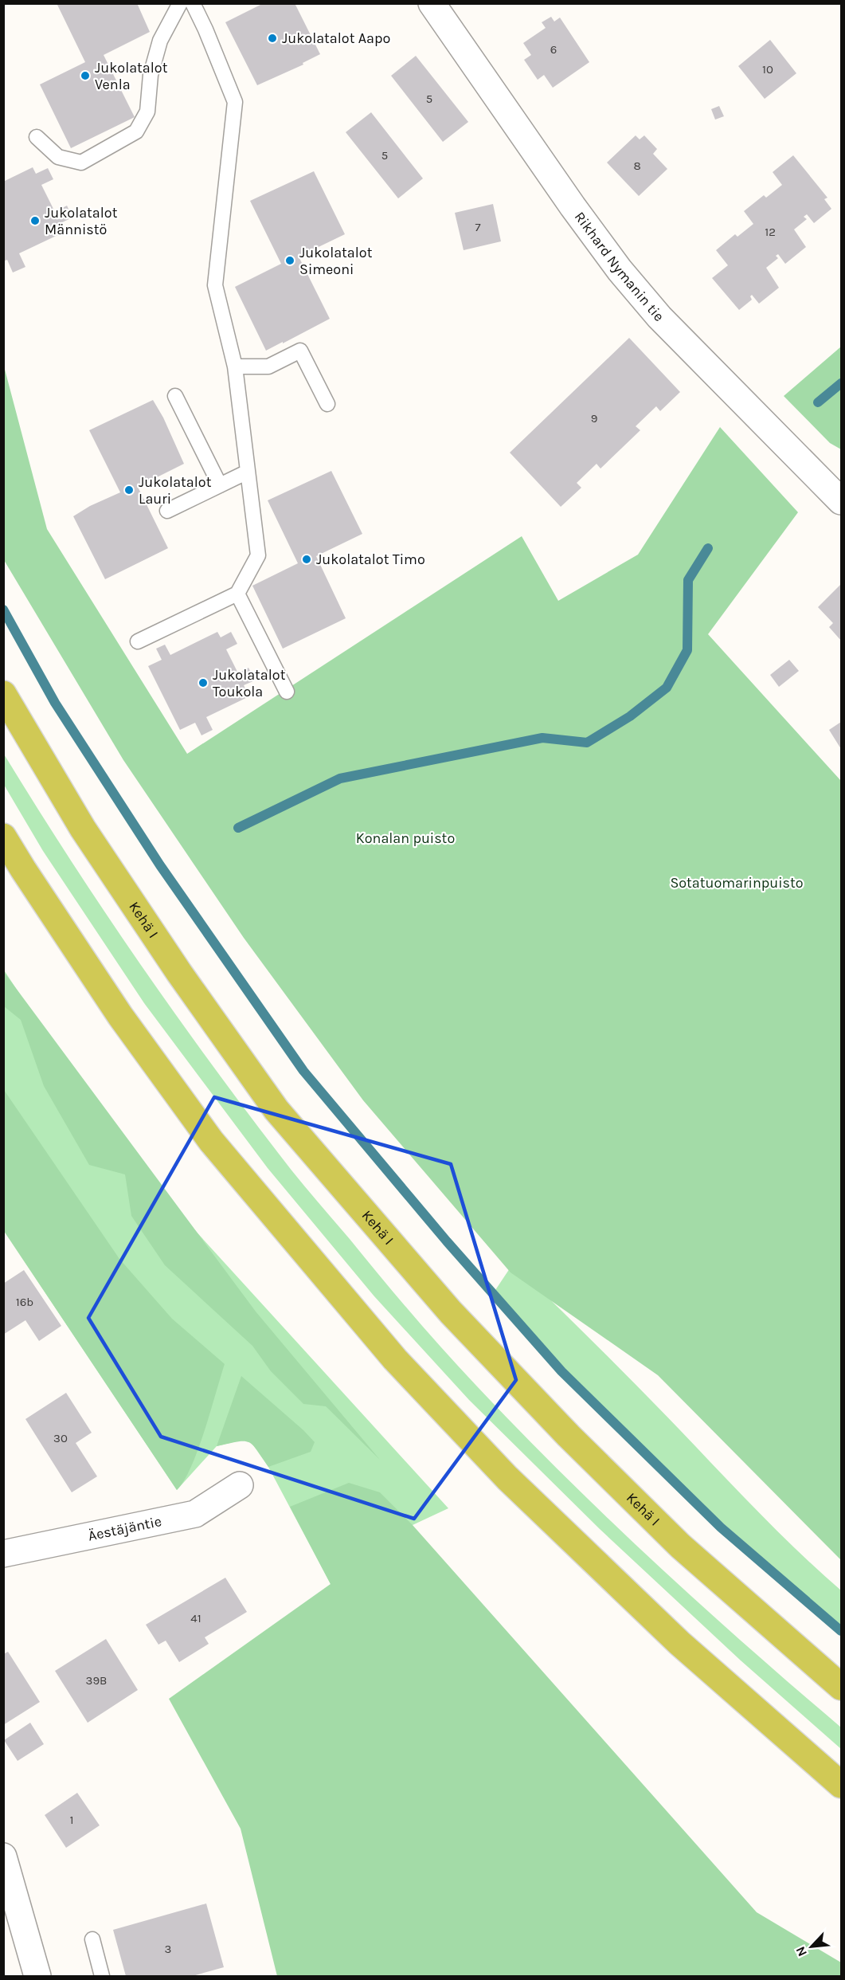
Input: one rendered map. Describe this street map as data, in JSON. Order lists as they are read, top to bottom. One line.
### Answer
{"streets":{"highway":["Kehä I"],"street":["Rikhard Nymanin tie","Äestäjäntie"]},"parks":["Konalan puisto","Sotatuomarinpuisto"],"places":["Jukolatalot Aapo","Jukolatalot Venla","Jukolatalot Männistö","Jukolatalot Simeoni","Jukolatalot Lauri","Jukolatalot Timo","Jukolatalot Toukola"],"house_numbers":["6","10","5","5","8","7","12","9","16b","30","41","39B","1","3"],"north":"bottom left"}
